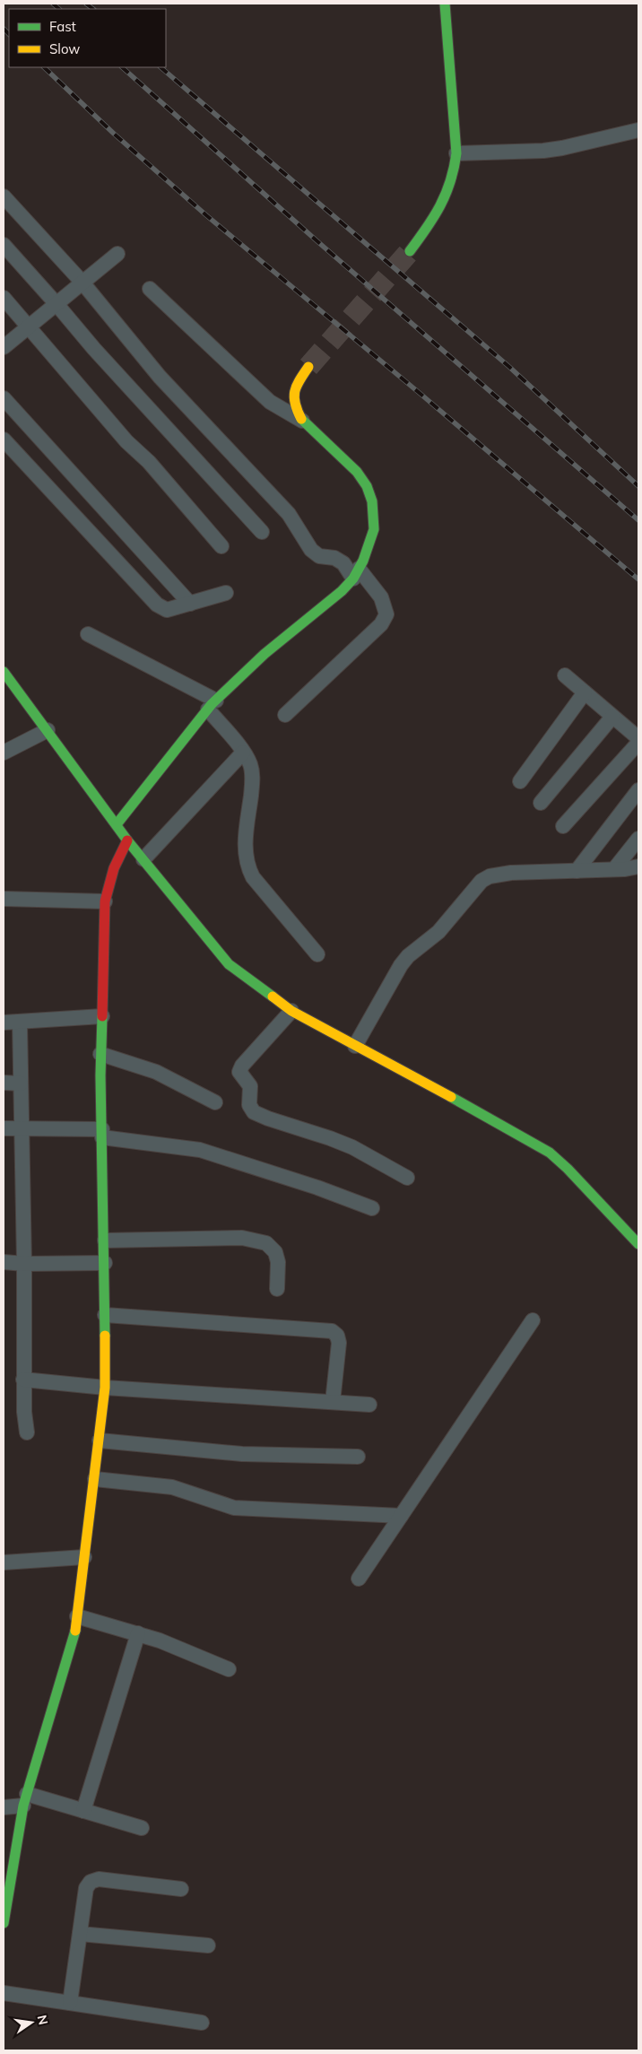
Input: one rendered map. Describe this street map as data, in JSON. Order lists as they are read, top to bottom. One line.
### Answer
{"legend":["Fast","Slow"],"north":"right"}
